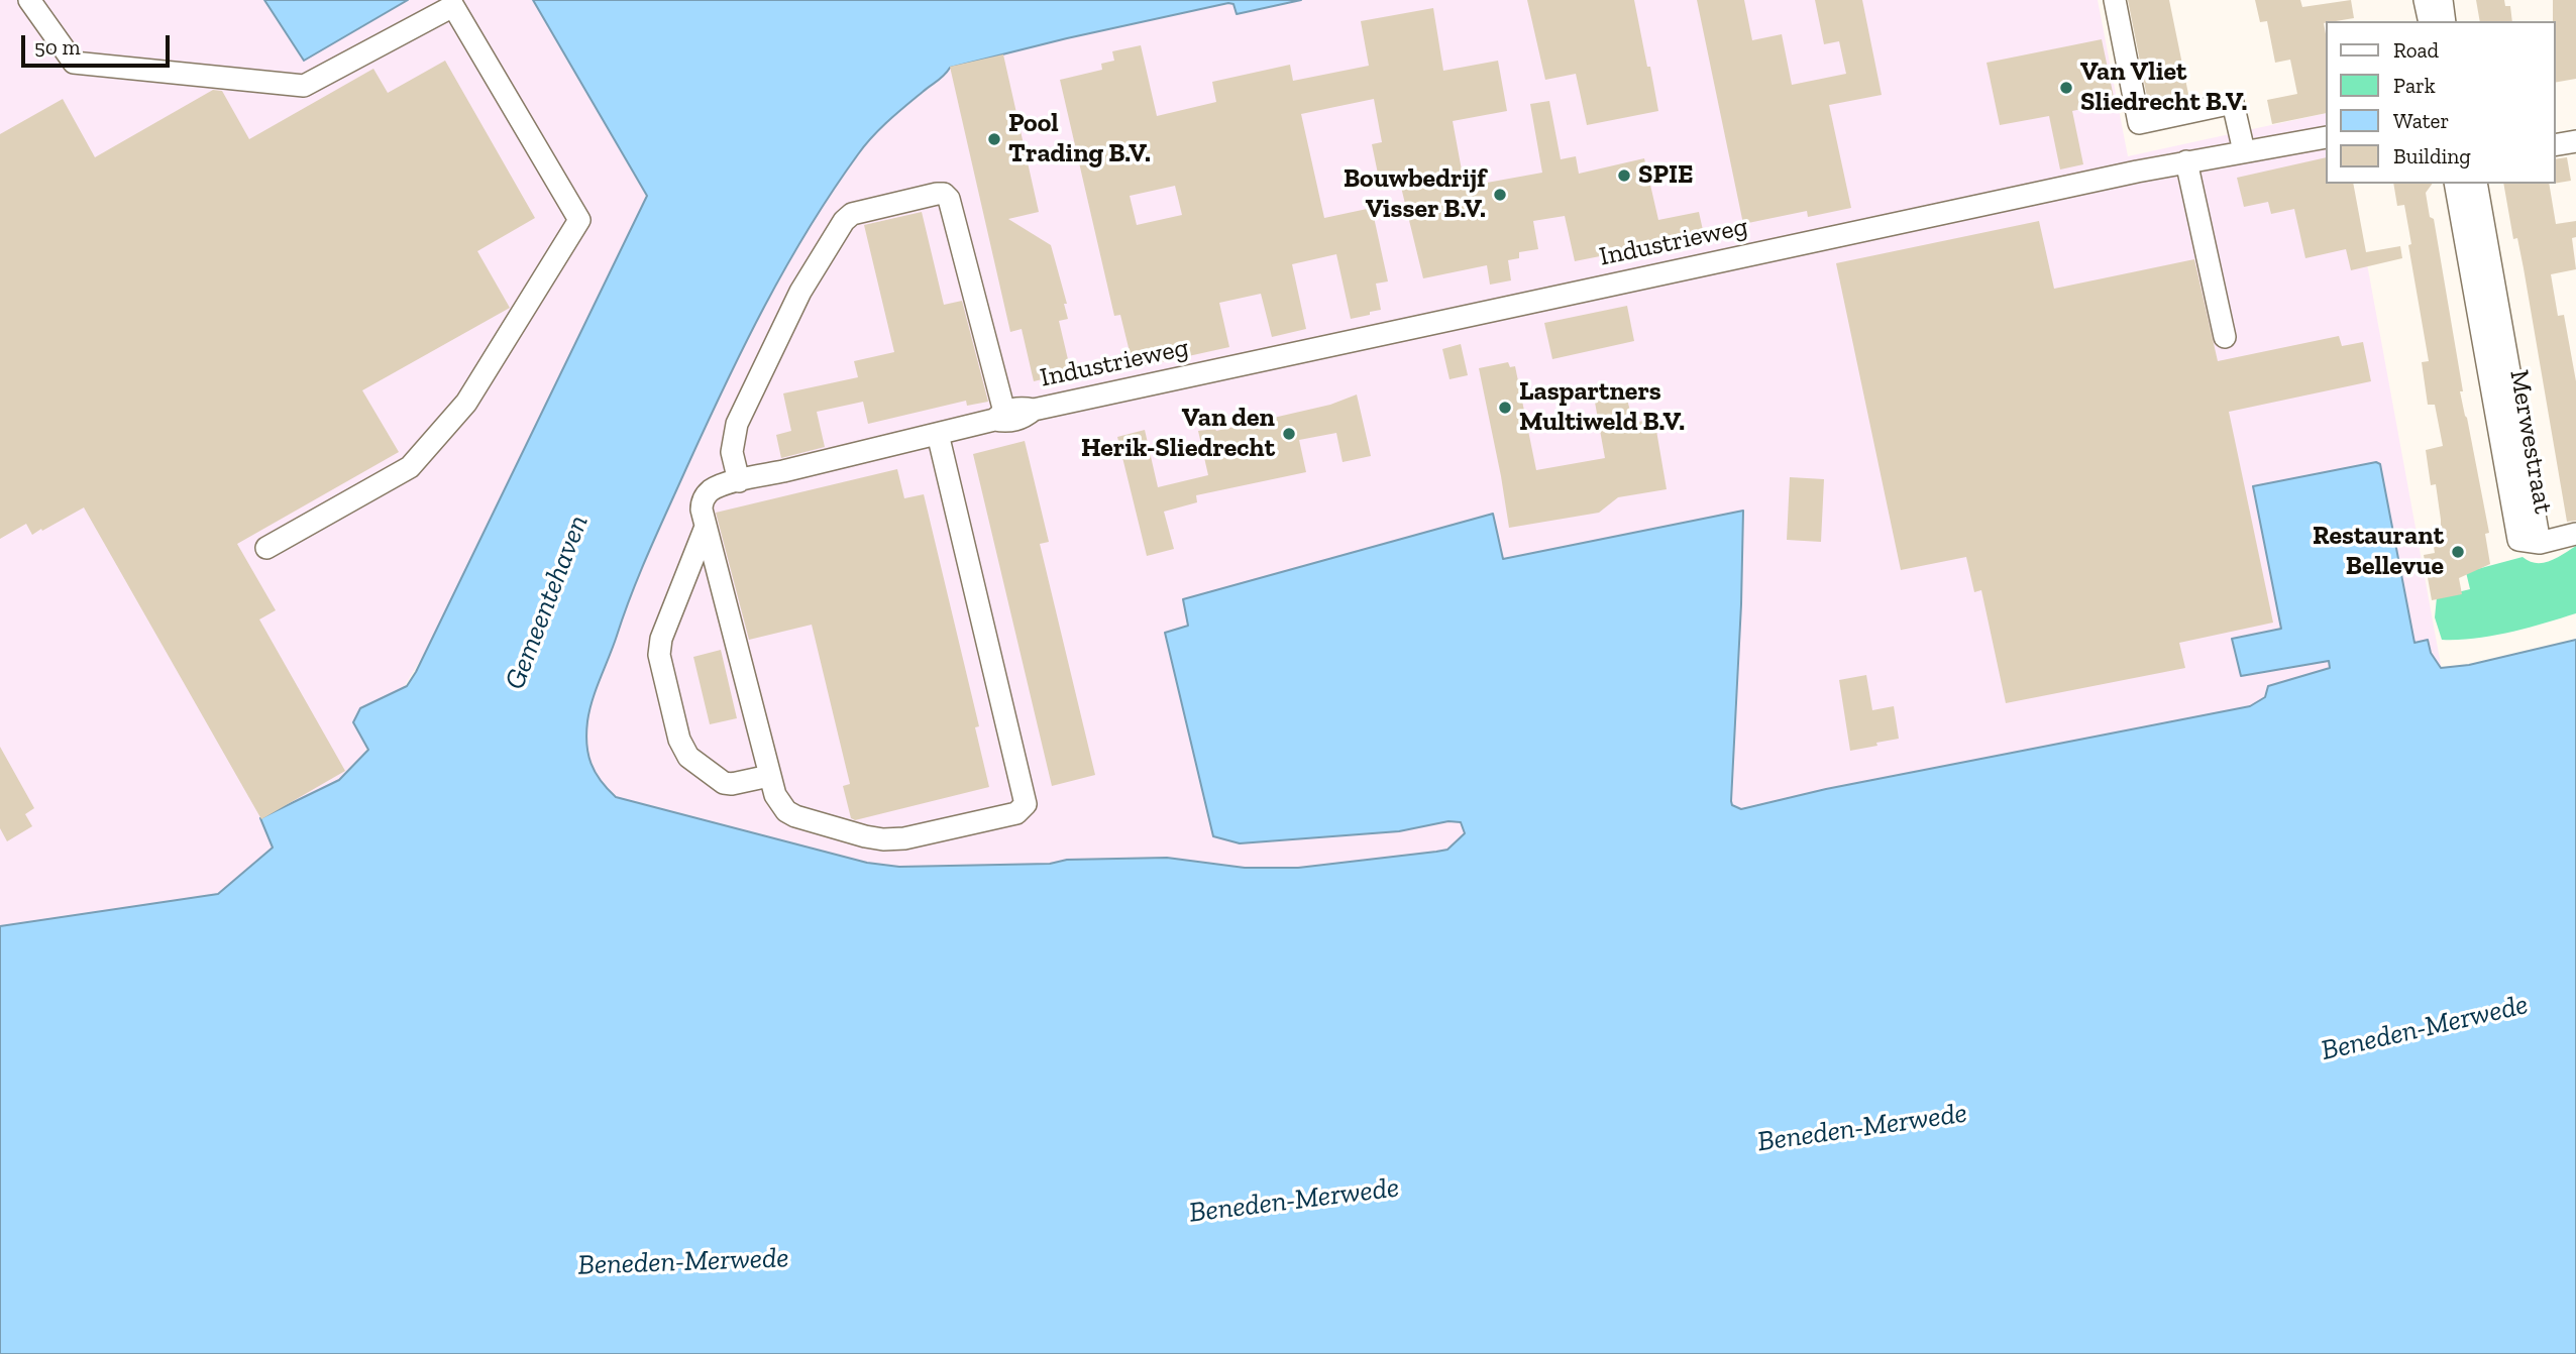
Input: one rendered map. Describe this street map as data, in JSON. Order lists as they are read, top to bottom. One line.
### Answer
{"streets":{"street":["Industrieweg","Merwestraat"]},"water":["Gemeentehaven","Beneden-Merwede"],"places":["Van Vliet Sliedrecht B.V.","Pool Trading B.V.","SPIE","Bouwbedrijf Visser B.V.","Laspartners Multiweld B.V.","Van den Herik-Sliedrecht","Restaurant Bellevue"],"legend":["Road","Park","Water","Building"],"scale_bar":"50 m"}
